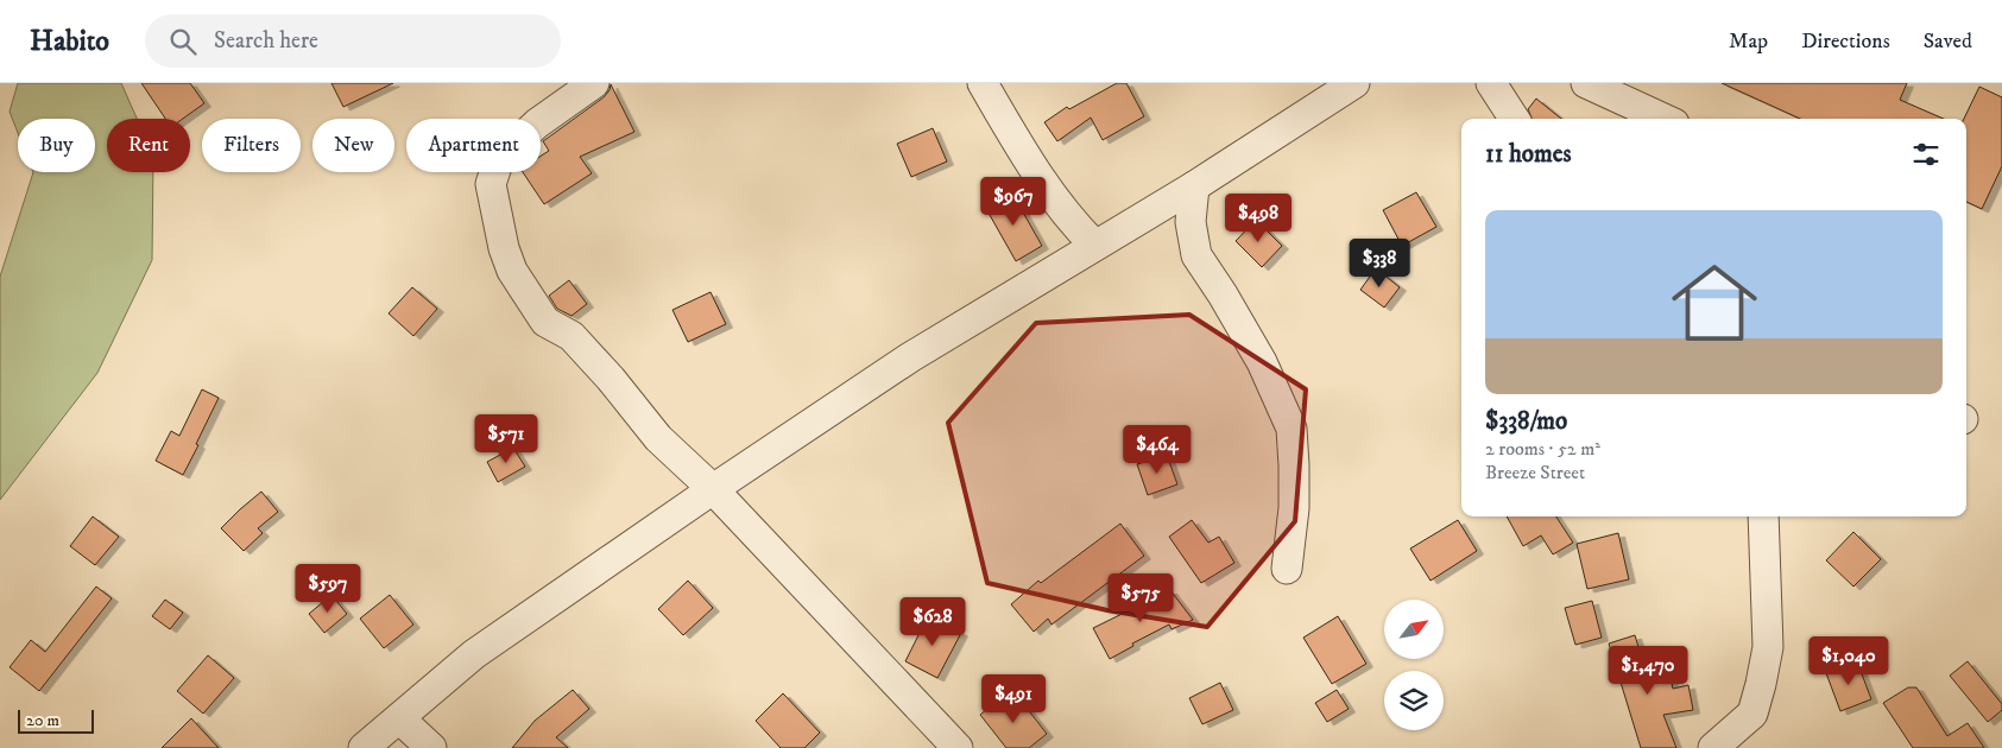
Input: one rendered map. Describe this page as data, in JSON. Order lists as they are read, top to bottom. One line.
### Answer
{"scale_bar":"20 m","north":"top right","page":{"header":"Habito","search":"Search here","nav":["Map","Directions","Saved"],"chip":["Buy","Rent","Filters","New","Apartment"],"heading":"11 homes","price":["$967","$498","$338","$571","$464","$597","$575","$628","$1,040","$1,470","$491"],"list":[{"name":"$338/mo","note":"2 rooms · 52 m² · Breeze Street"}],"scale":"20 m"}}
